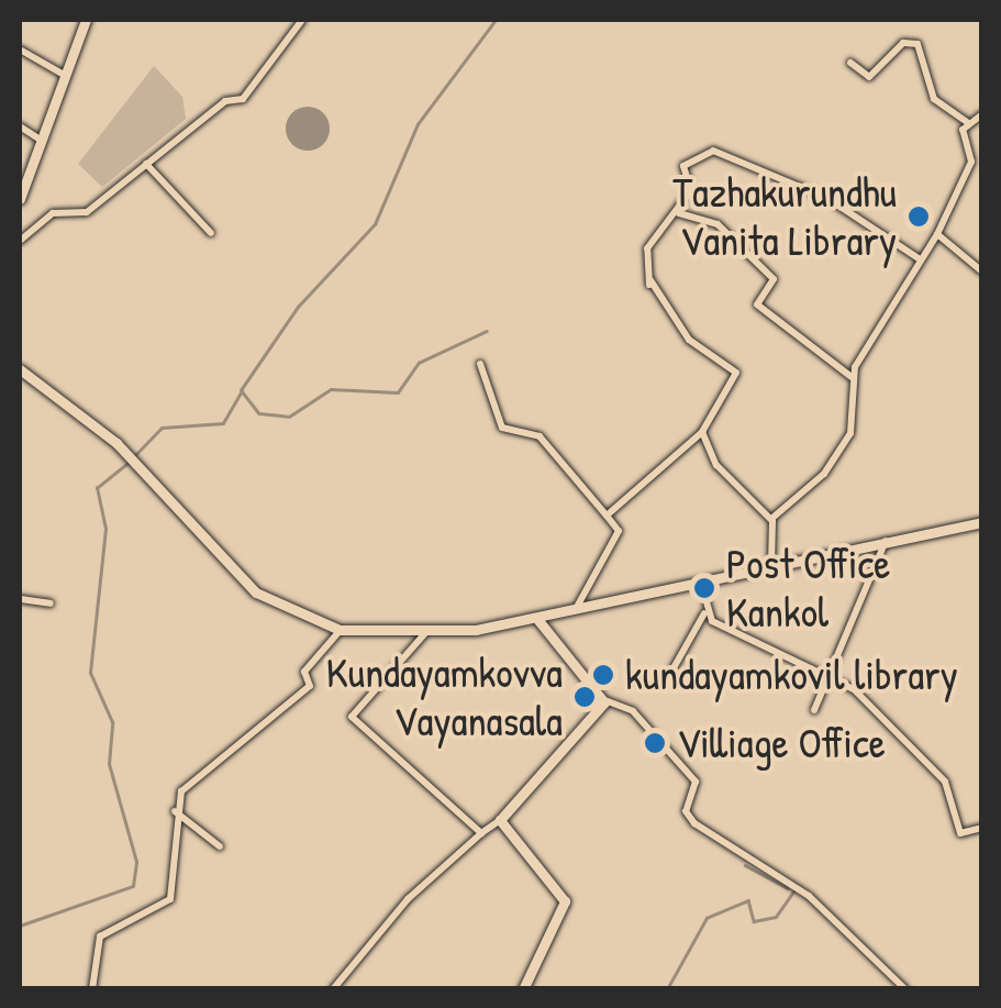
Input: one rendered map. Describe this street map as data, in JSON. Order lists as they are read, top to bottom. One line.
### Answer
{"places":["Tazhakurundhu Vanita Library","Post Office Kankol","kundayamkovil library","Kundayamkovva Vayanasala","Villiage Office"]}
